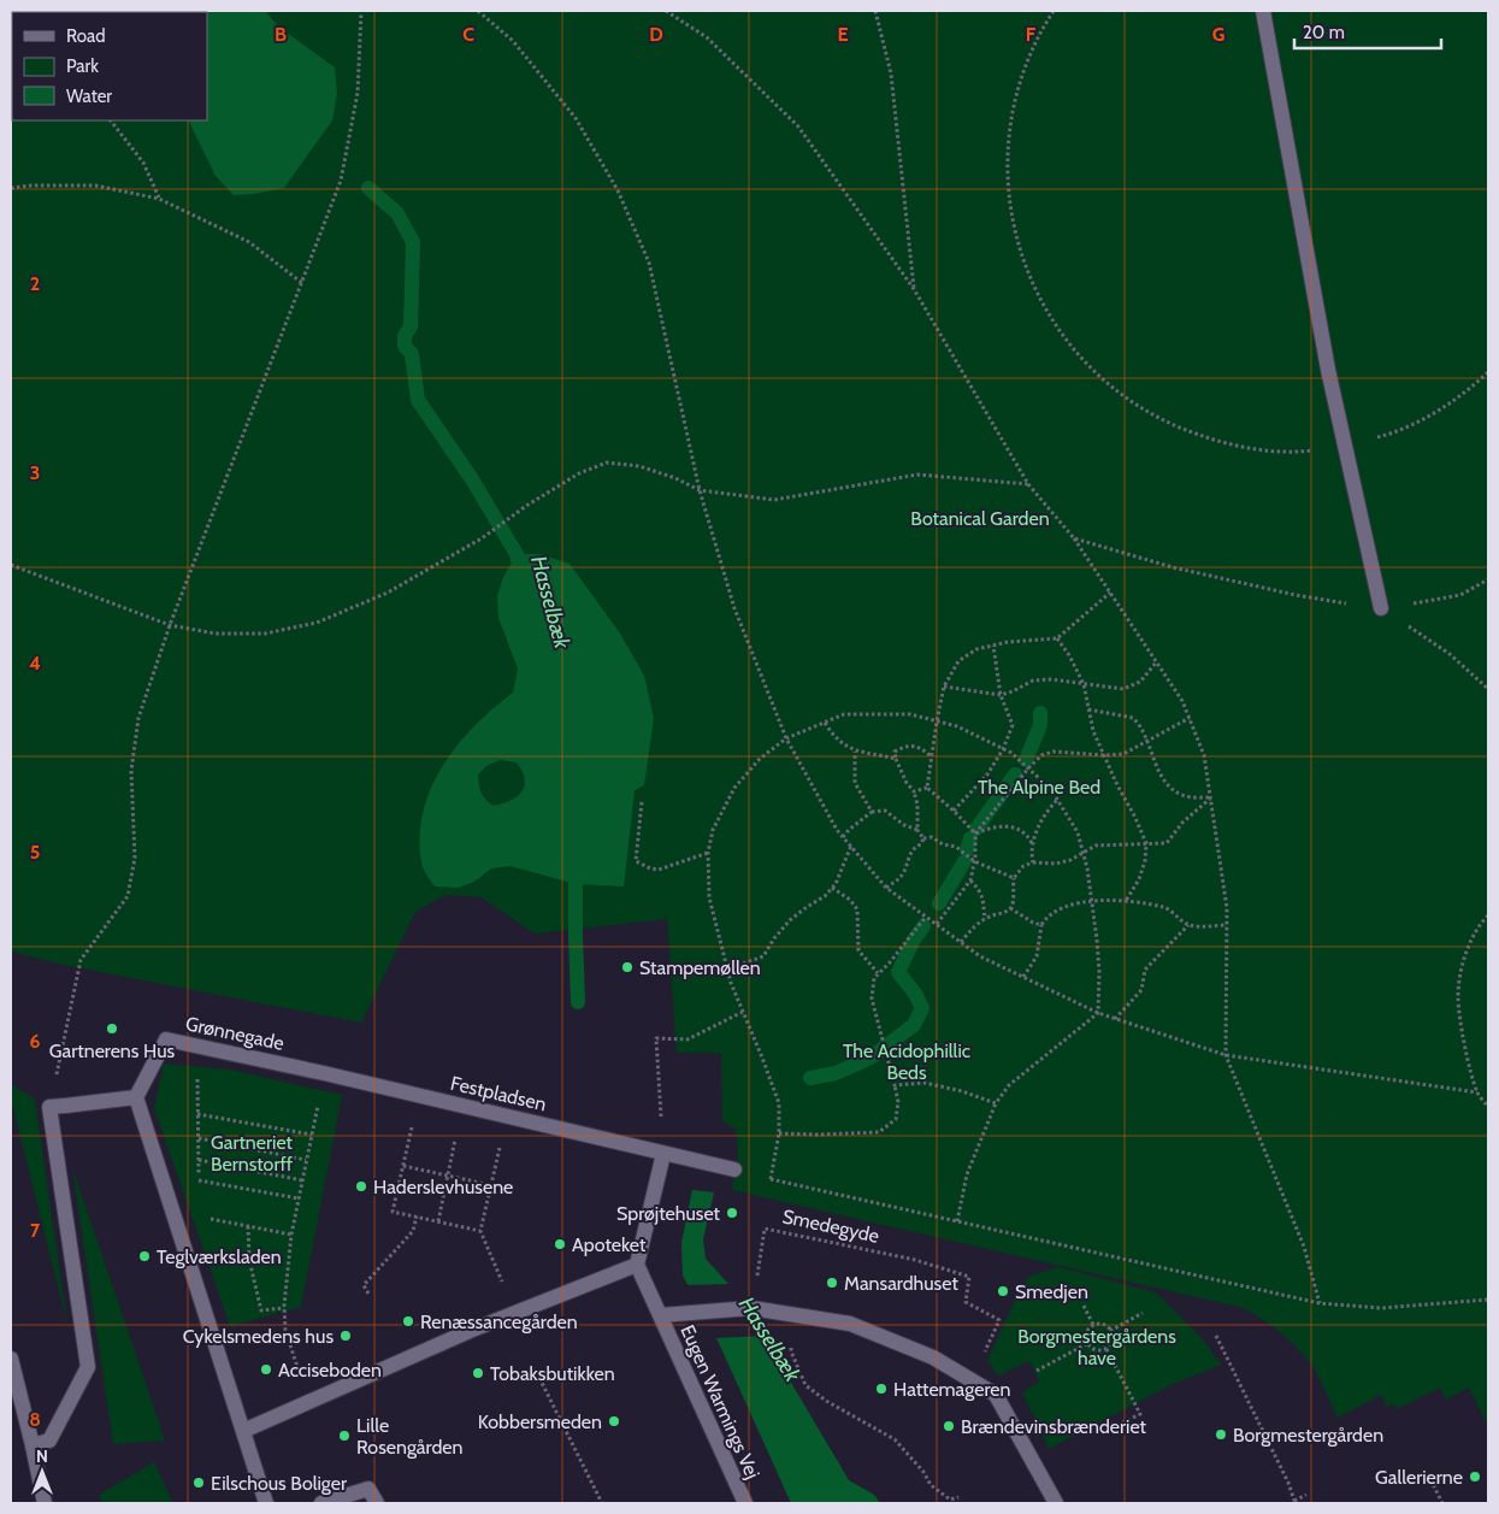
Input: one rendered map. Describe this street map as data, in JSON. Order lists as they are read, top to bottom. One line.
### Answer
{"streets":{"street":["Grønnegade","Festpladsen","Eugen Warmings Vej"],"path":["Smedegyde"]},"crossings":[["Grønnegade","Festpladsen"],["Smedegyde","Eugen Warmings Vej"]],"water":["Hasselbæk"],"parks":["Botanical Garden","The Alpine Bed","The Acidophillic Beds","Gartneriet Bernstorff","Borgmestergårdens have"],"places":["Stampemøllen","Gartnerens Hus","Haderslevhusene","Sprøjtehuset","Apoteket","Teglværksladen","Mansardhuset","Smedjen","Renæssancegården","Cykelsmedens hus","Acciseboden","Tobaksbutikken","Hattemageren","Kobbersmeden","Brændevinsbrænderiet","Borgmestergården","Lille Rosengården","Gallerierne","Eilschous Boliger"],"legend":["Road","Park","Water"],"scale_bar":"20 m","north":"top","grid":{"columns":["B","C","D","E","F","G"],"rows":["2","3","4","5","6","7","8"]}}
